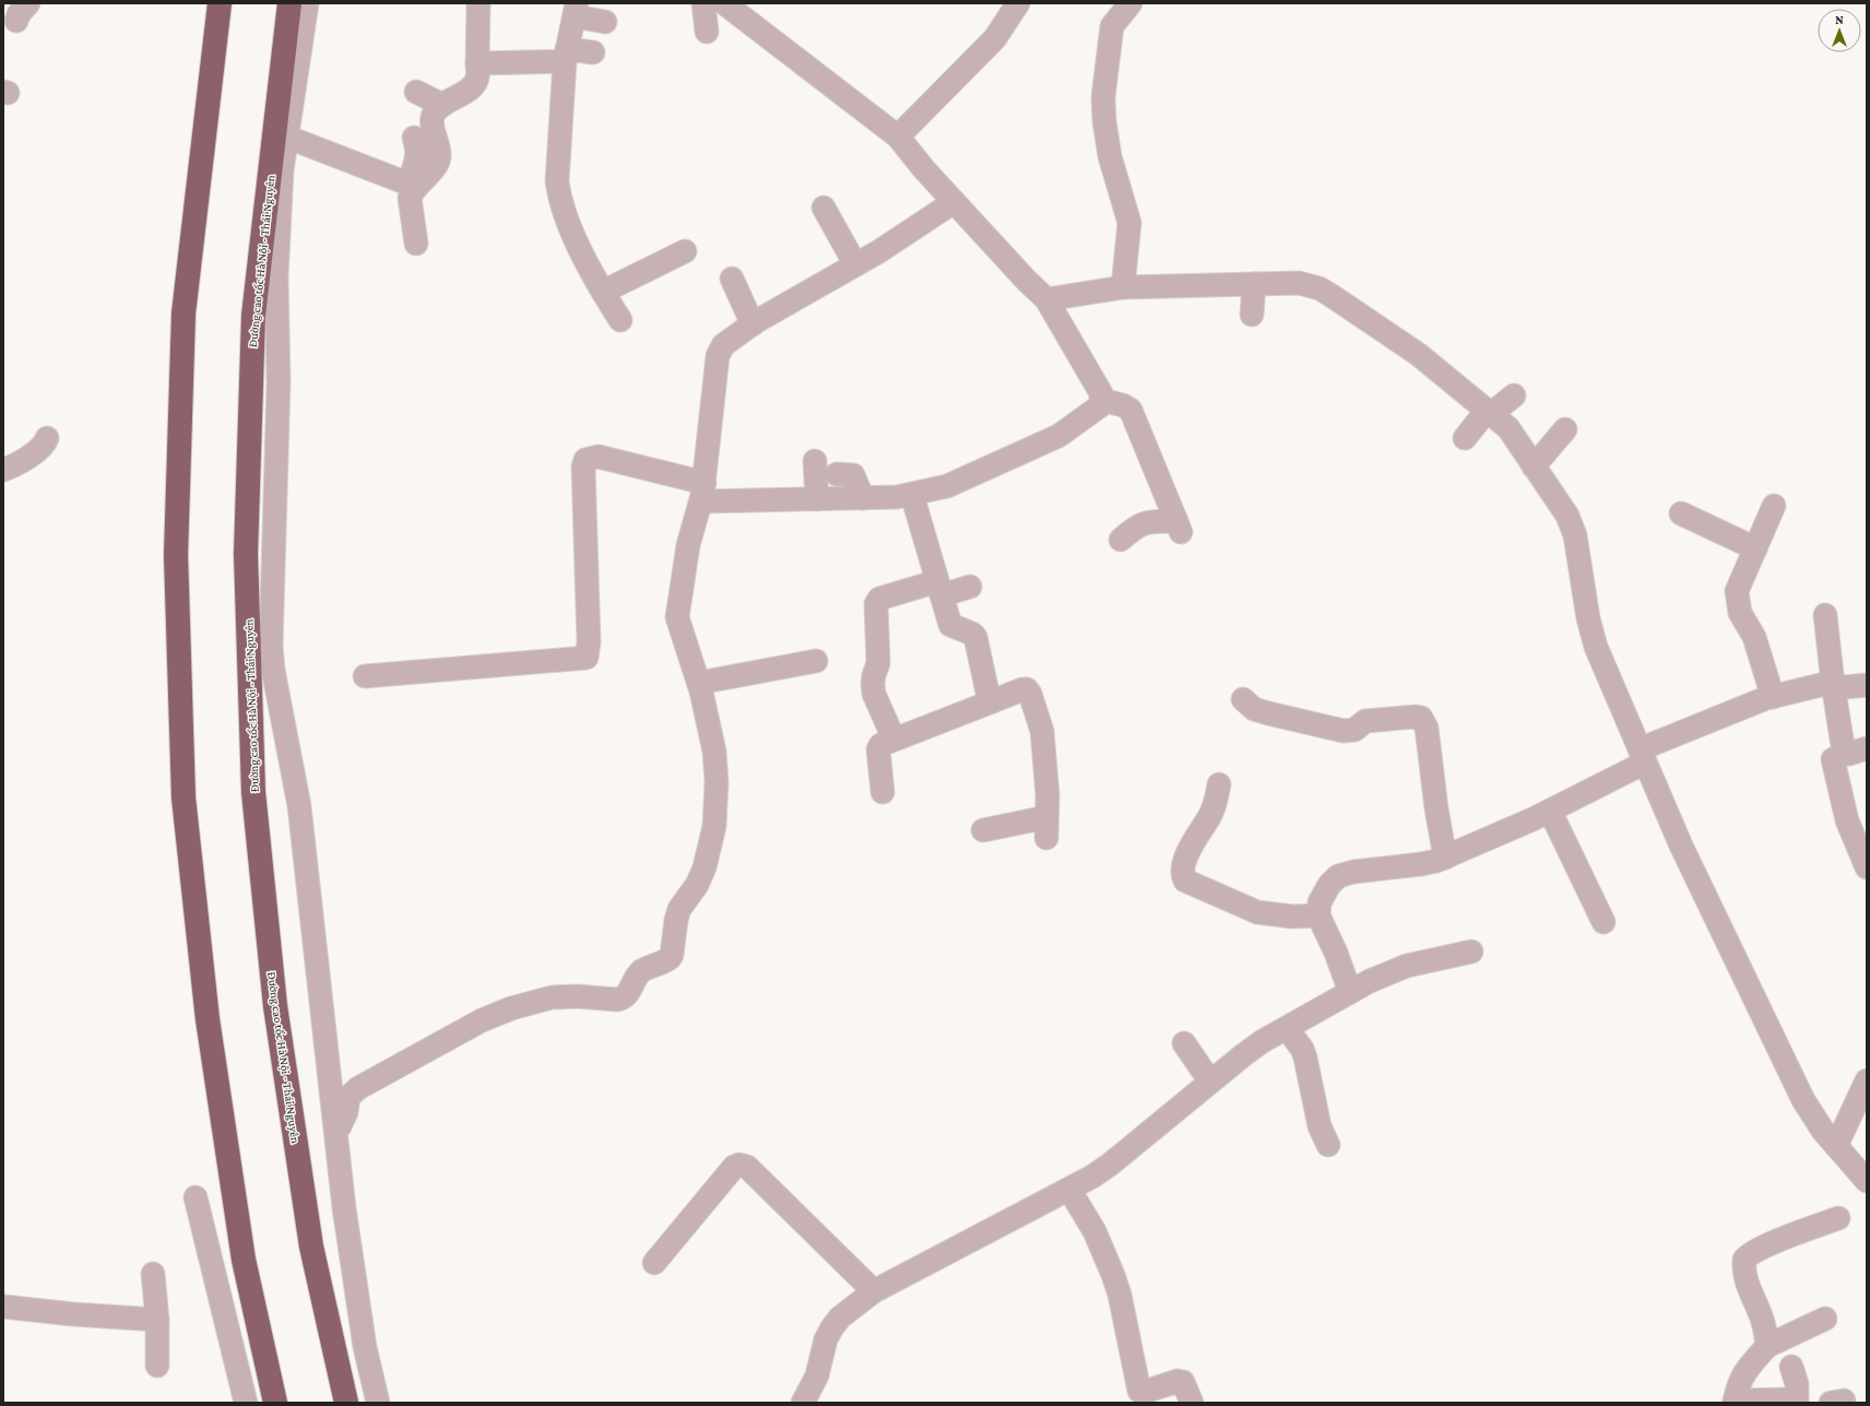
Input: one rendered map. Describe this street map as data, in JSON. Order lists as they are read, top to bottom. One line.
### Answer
{"streets":{"highway":["Đường cao tốc Hà Nội - Thái Nguyên"]},"north":"top"}
